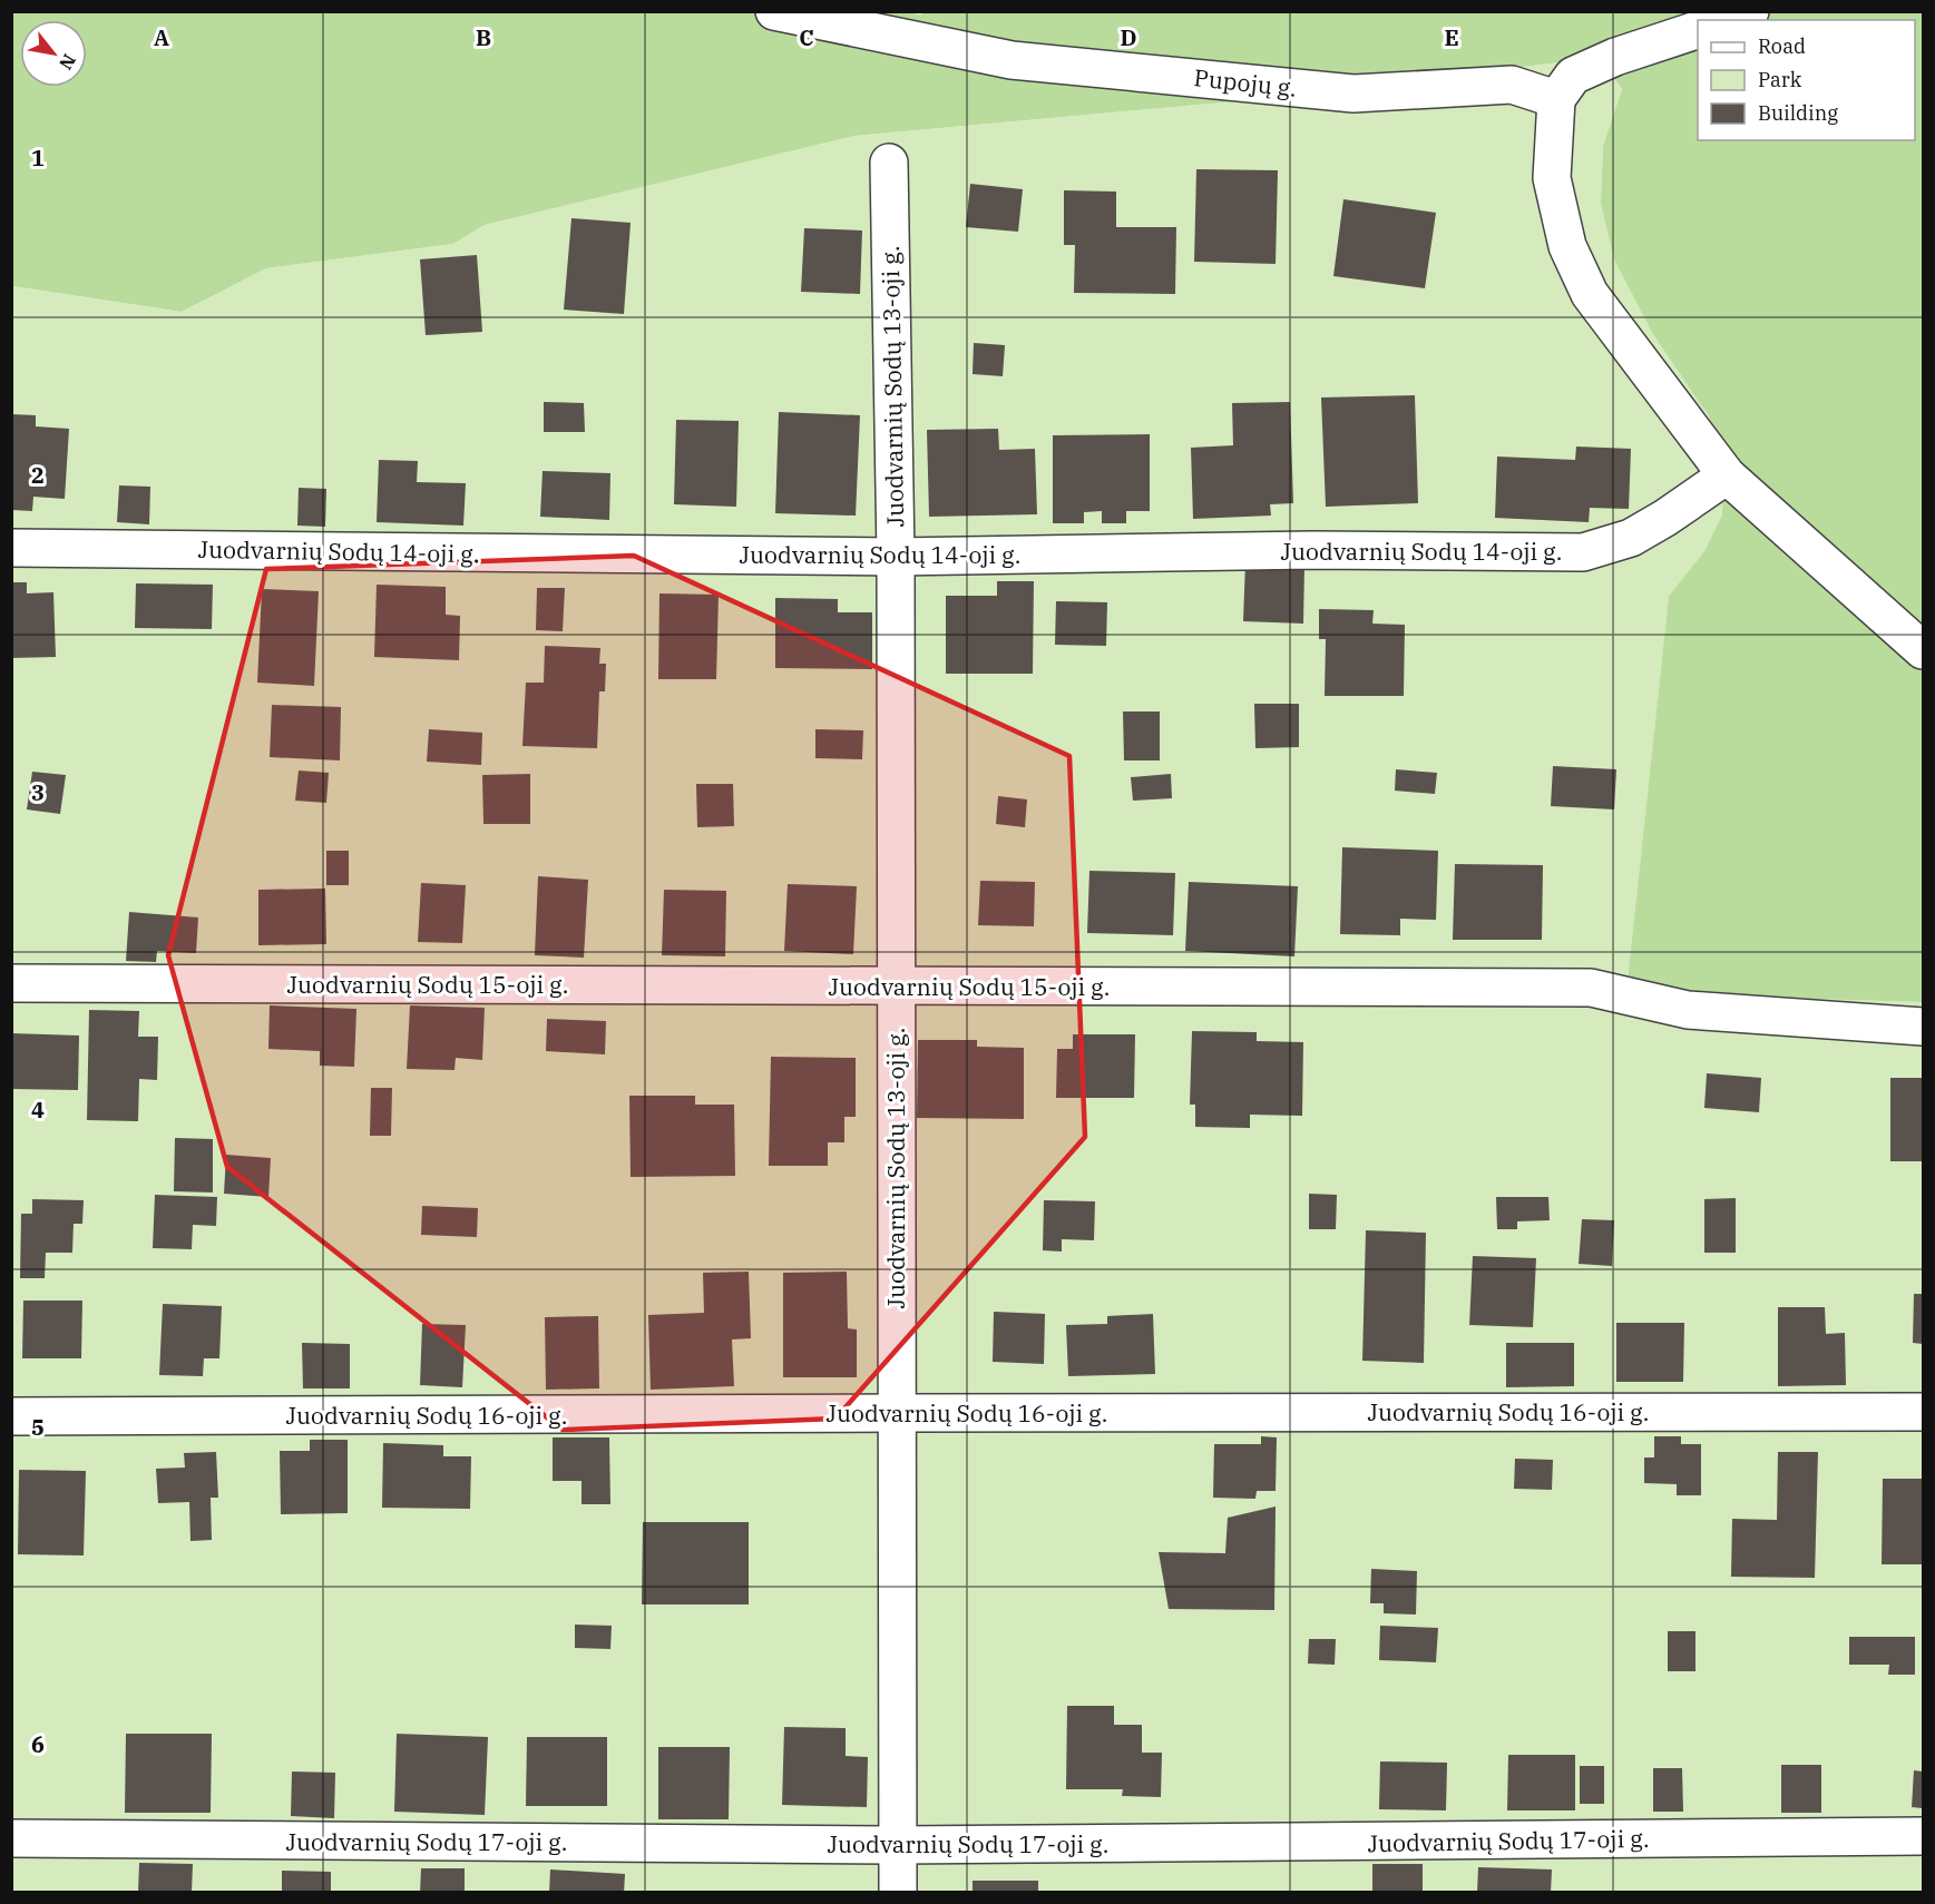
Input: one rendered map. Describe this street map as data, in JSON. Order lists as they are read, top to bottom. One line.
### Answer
{"streets":{"street":["Pupojų g.","Juodvarnių Sodų 13-oji g.","Juodvarnių Sodų 14-oji g.","Juodvarnių Sodų 15-oji g.","Juodvarnių Sodų 16-oji g.","Juodvarnių Sodų 17-oji g."]},"crossings":[["Juodvarnių Sodų 13-oji g.","Juodvarnių Sodų 14-oji g."],["Juodvarnių Sodų 13-oji g.","Juodvarnių Sodų 15-oji g."],["Juodvarnių Sodų 13-oji g.","Juodvarnių Sodų 16-oji g."],["Juodvarnių Sodų 13-oji g.","Juodvarnių Sodų 17-oji g."]],"legend":["Road","Park","Building"],"north":"bottom right","grid":{"columns":["A","B","C","D","E"],"rows":["1","2","3","4","5","6"]}}
